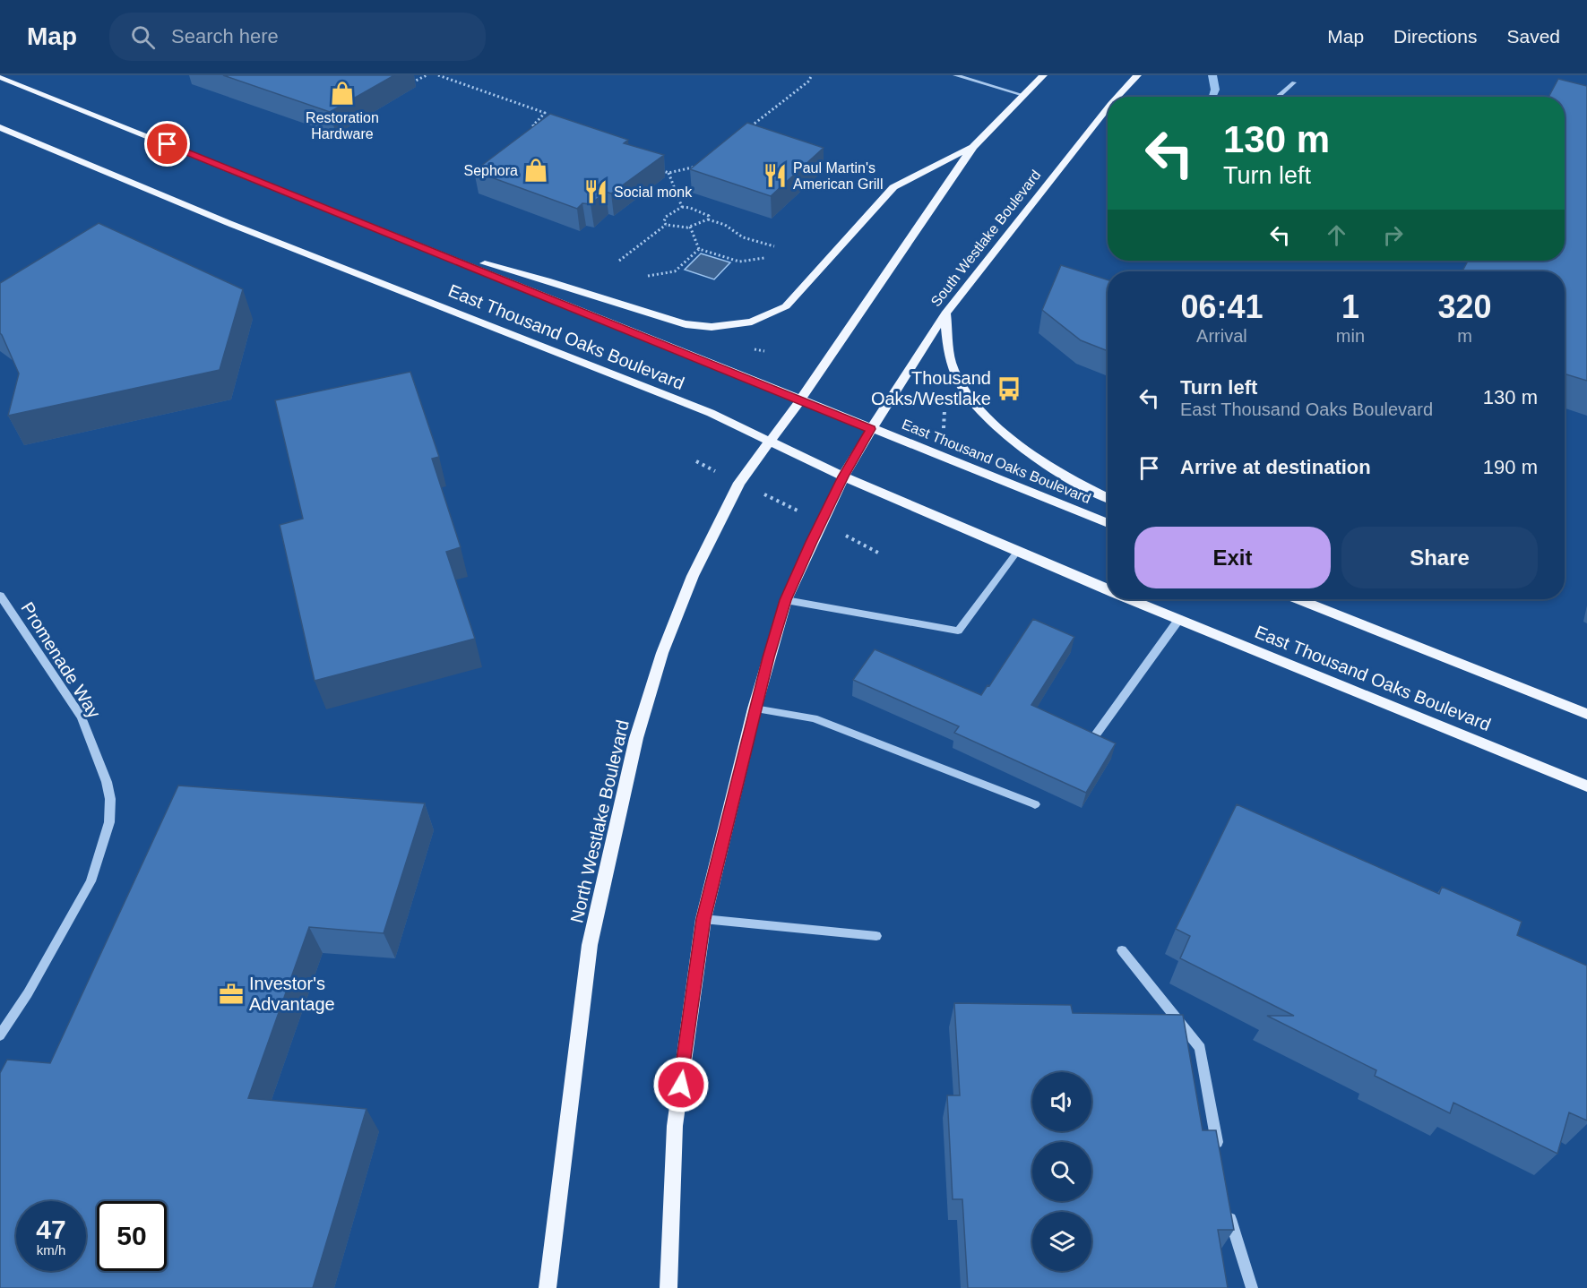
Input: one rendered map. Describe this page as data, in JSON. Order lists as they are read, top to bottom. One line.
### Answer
{"streets":{"main road":["South Westlake Boulevard","East Thousand Oaks Boulevard","North Westlake Boulevard"],"street":["Promenade Way"]},"crossings":[["South Westlake Boulevard","East Thousand Oaks Boulevard"],["East Thousand Oaks Boulevard","North Westlake Boulevard"]],"places":{"shop":["Restoration Hardware","Sephora"],"restaurant":["Paul Martin's American Grill","Social monk"],"bus stop":["Thousand Oaks/Westlake"],"office":["Investor's Advantage"]},"page":{"header":"Map","search":"Search here","nav":["Map","Directions","Saved"],"turn":["130 m","Turn left"],"eta":["06:41","Arrival","1","min","320","m"],"list":[{"name":"Turn left","note":"East Thousand Oaks Boulevard","value":"130 m"},{"name":"Arrive at destination","value":"190 m"}],"buttons":["Exit","Share"],"speed":"47 km/h","limit":"50"}}
